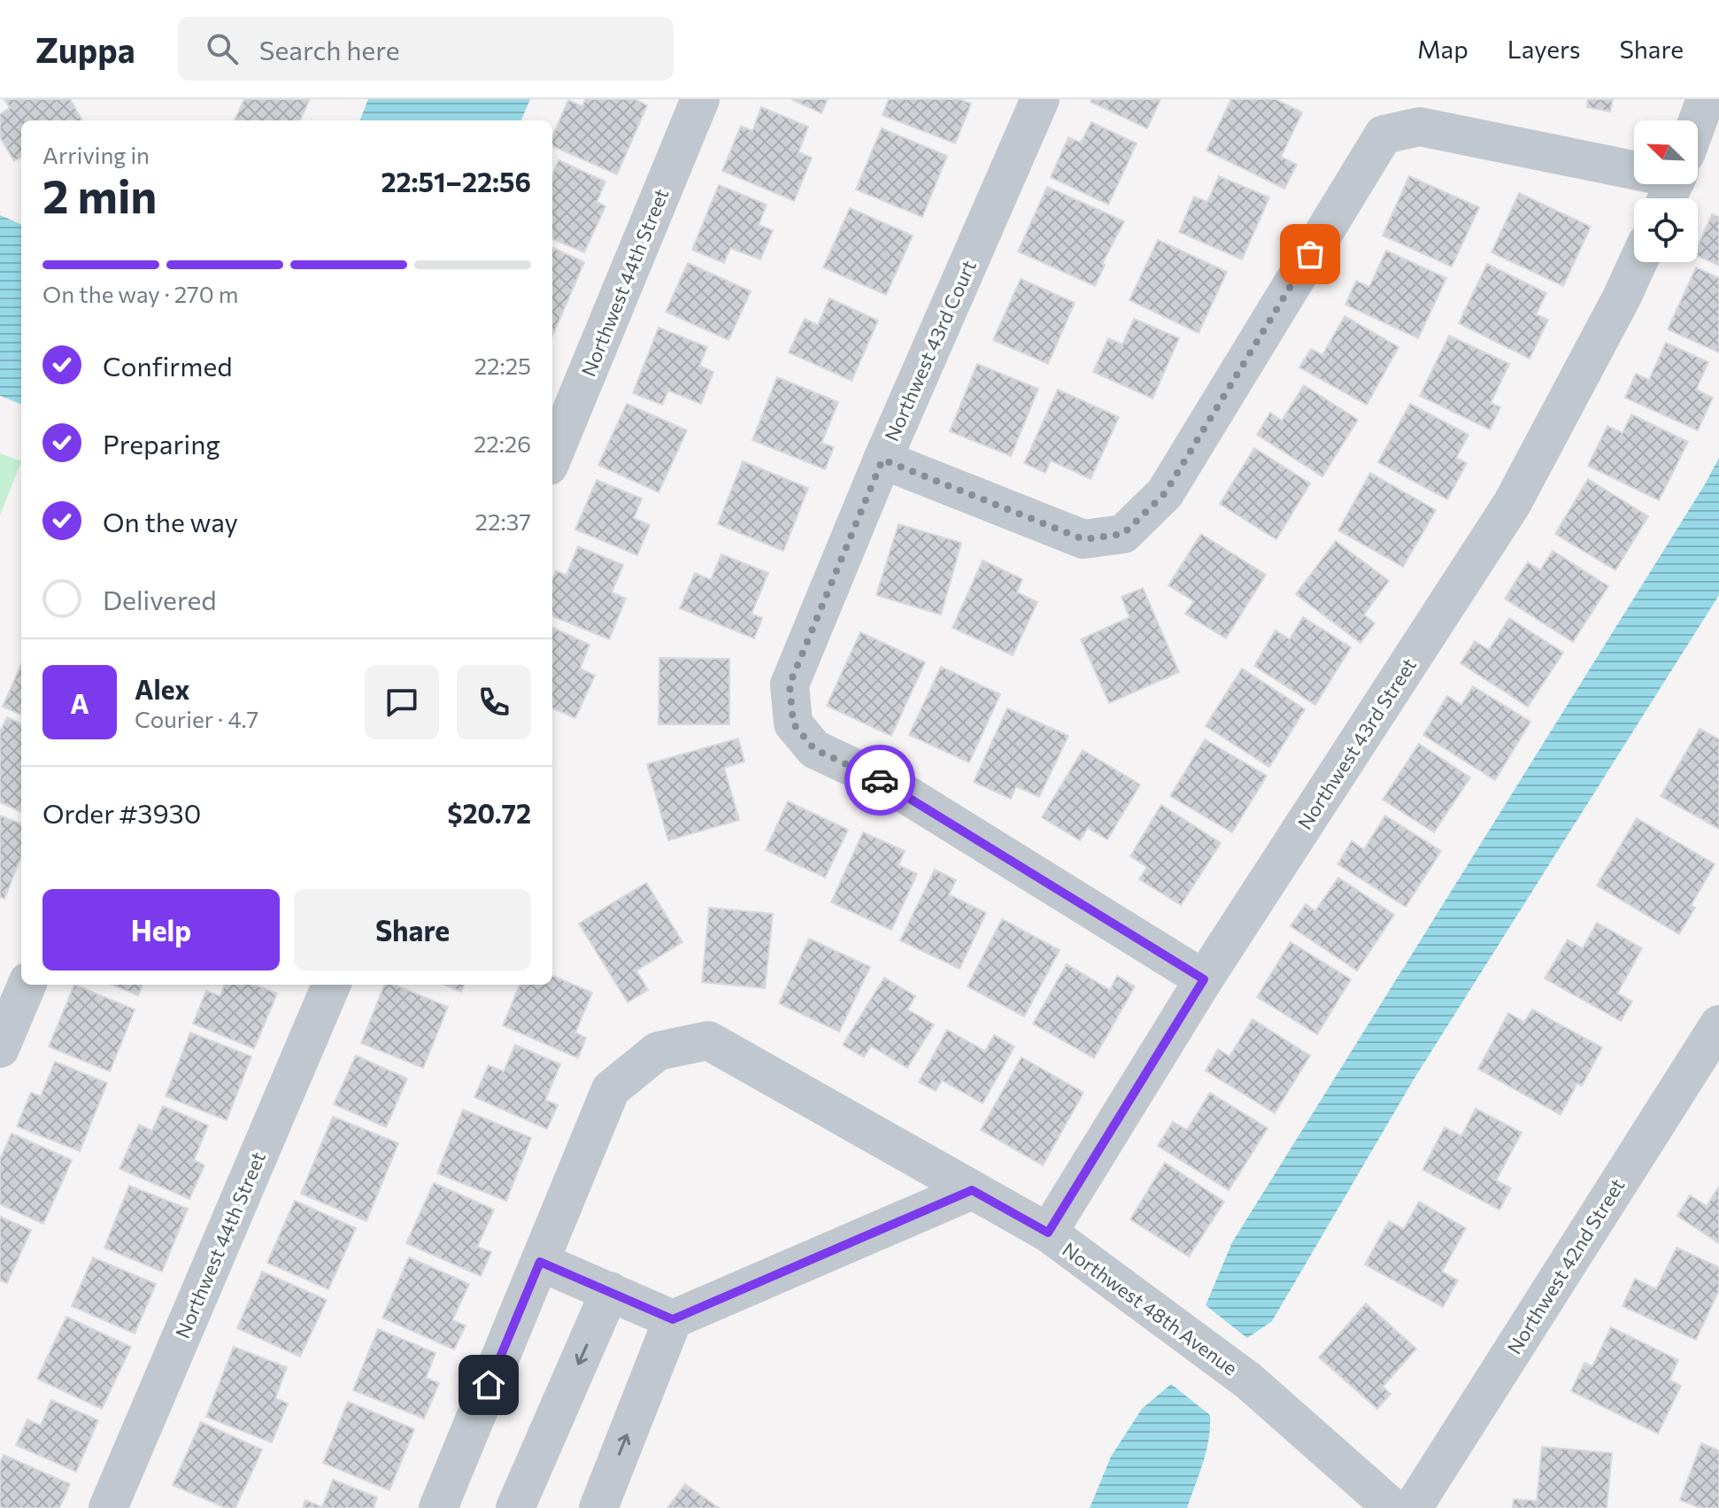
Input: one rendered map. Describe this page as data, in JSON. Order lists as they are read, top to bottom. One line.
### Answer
{"streets":{"street":["Northwest 44th Street","Northwest 43rd Court","Northwest 43rd Street","Northwest 42nd Street","Northwest 48th Avenue"]},"crossings":[["Northwest 43rd Court","Northwest 43rd Street"],["Northwest 43rd Street","Northwest 48th Avenue"]],"north":"top left","page":{"header":"Zuppa","search":"Search here","nav":["Map","Layers","Share"],"heading":["2 min","Arriving in","22:51–22:56"],"panel":["Alex","Courier · 4.7","Order #3930","$20.72"],"bar":"On the way · 270 m","list":[["Confirmed","22:25"],["Preparing","22:26"],["On the way","22:37"],"Delivered"],"round":"A","buttons":["Help","Share"]}}
